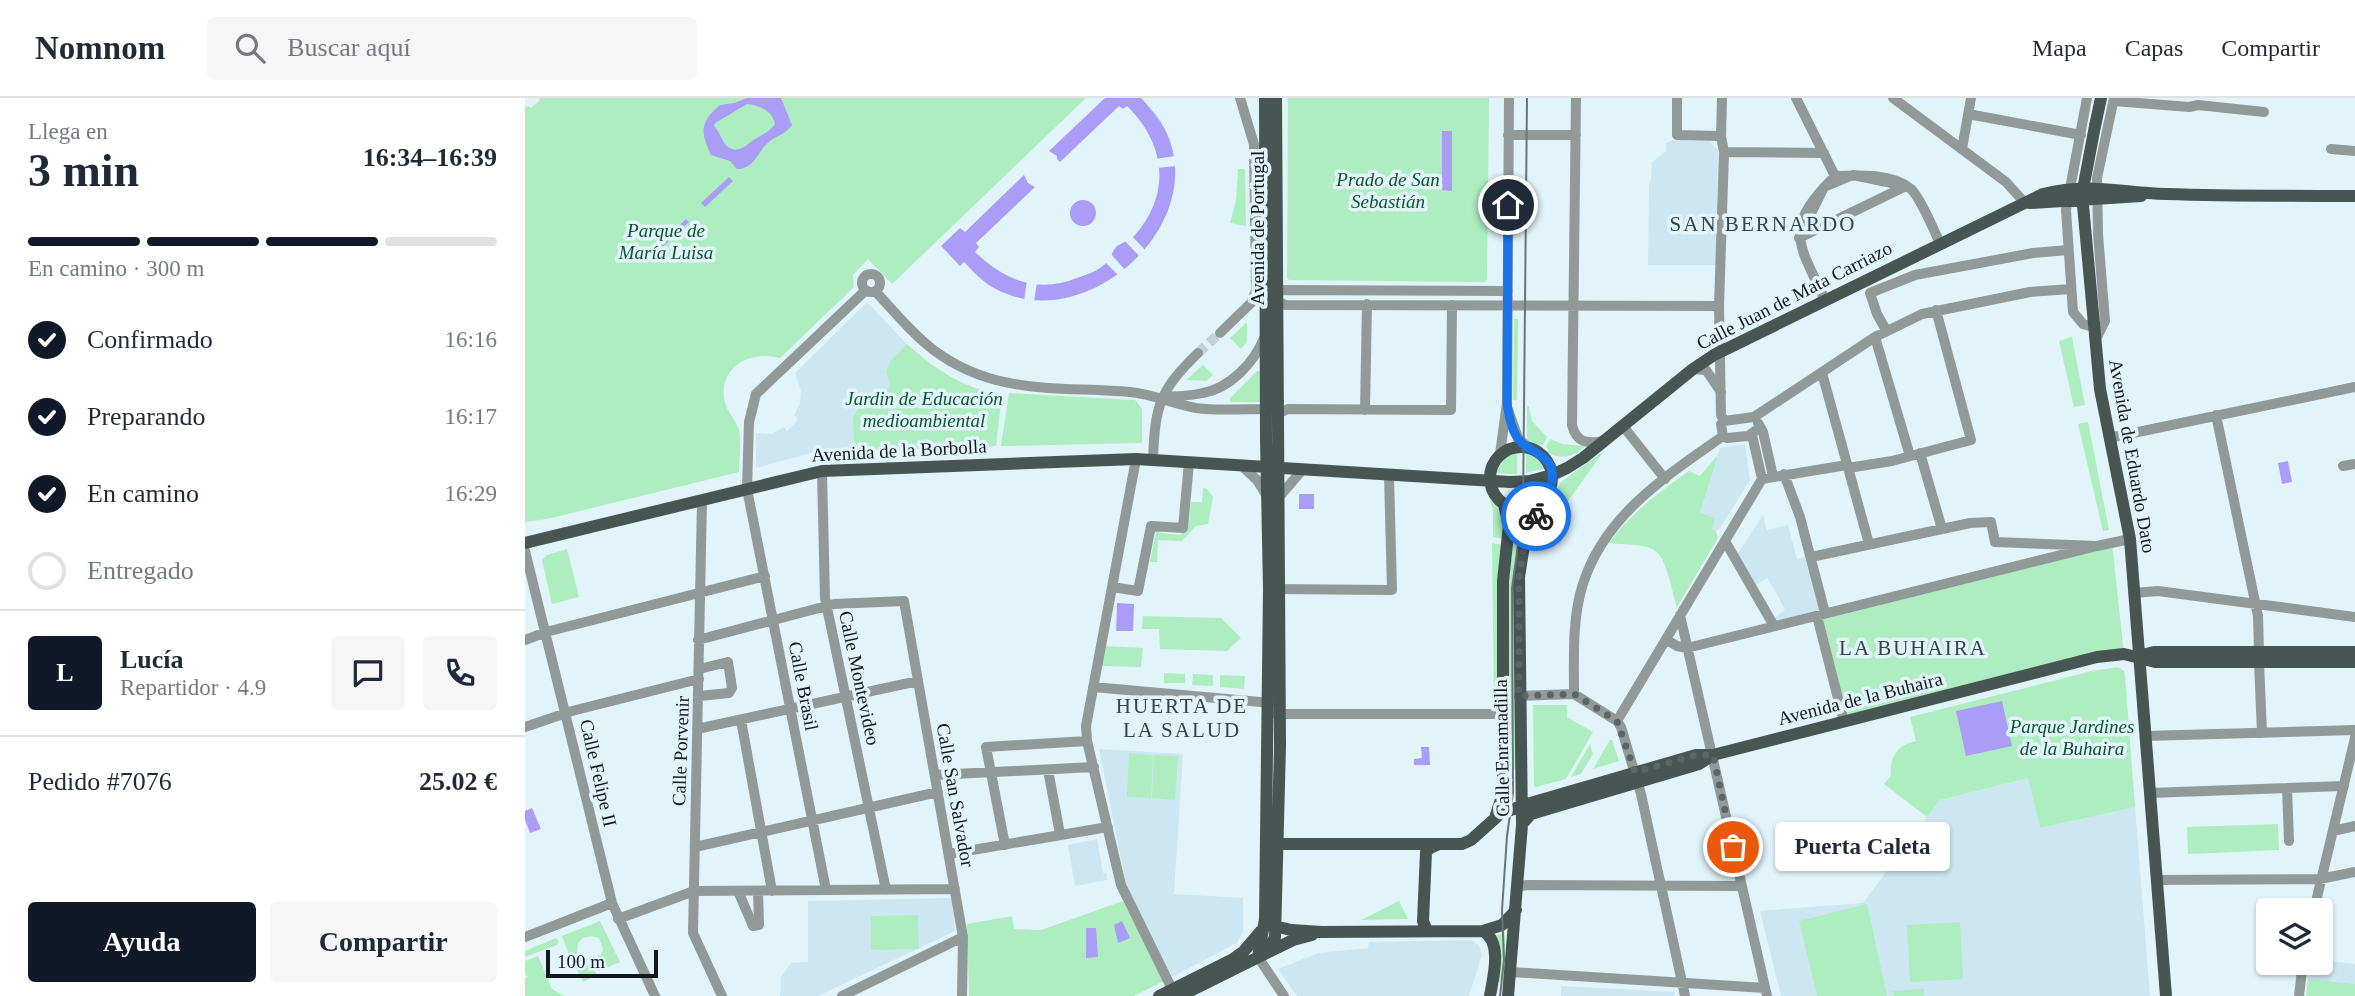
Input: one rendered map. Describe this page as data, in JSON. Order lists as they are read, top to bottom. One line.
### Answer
{"streets":{"main road":["Avenida de Portugal","Calle Juan de Mata Carriazo","Avenida de la Borbolla","Avenida de Eduardo Dato","Avenida de la Buhaira","Calle Enramadilla"],"street":["Calle Montevideo","Calle Brasil","Calle Porvenir","Calle Felipe II","Calle San Salvador"]},"crossings":[["Avenida de Portugal","Avenida de la Borbolla"],["Calle Juan de Mata Carriazo","Avenida de la Borbolla"],["Calle Juan de Mata Carriazo","Avenida de Eduardo Dato"],["Calle Juan de Mata Carriazo","Calle Enramadilla"],["Avenida de la Borbolla","Calle Montevideo"],["Avenida de la Borbolla","Calle Brasil"],["Avenida de la Borbolla","Calle Enramadilla"],["Avenida de la Borbolla","Calle Porvenir"],["Avenida de Eduardo Dato","Avenida de la Buhaira"],["Calle Montevideo","Calle San Salvador"],["Avenida de la Buhaira","Calle Enramadilla"]],"districts":["SAN BERNARDO","LA BUHAIRA","HUERTA DE LA SALUD"],"parks":["Prado de San Sebastián","Parque de María Luisa","Jardin de Educación medioambiental","Parque Jardines de la Buhaira"],"places":["Puerta Caleta"],"scale_bar":"100 m","page":{"header":"Nomnom","search":"Buscar aquí","nav":["Mapa","Capas","Compartir"],"heading":["3 min","Llega en","16:34–16:39"],"panel":["Lucía","Repartidor · 4.9","Pedido #7076","25.02 €"],"bar":"En camino · 300 m","list":[["Confirmado","16:16"],["Preparando","16:17"],["En camino","16:29"],"Entregado"],"round":"L","bubble":"Puerta Caleta","buttons":["Ayuda","Compartir"],"scale":"100 m"}}
